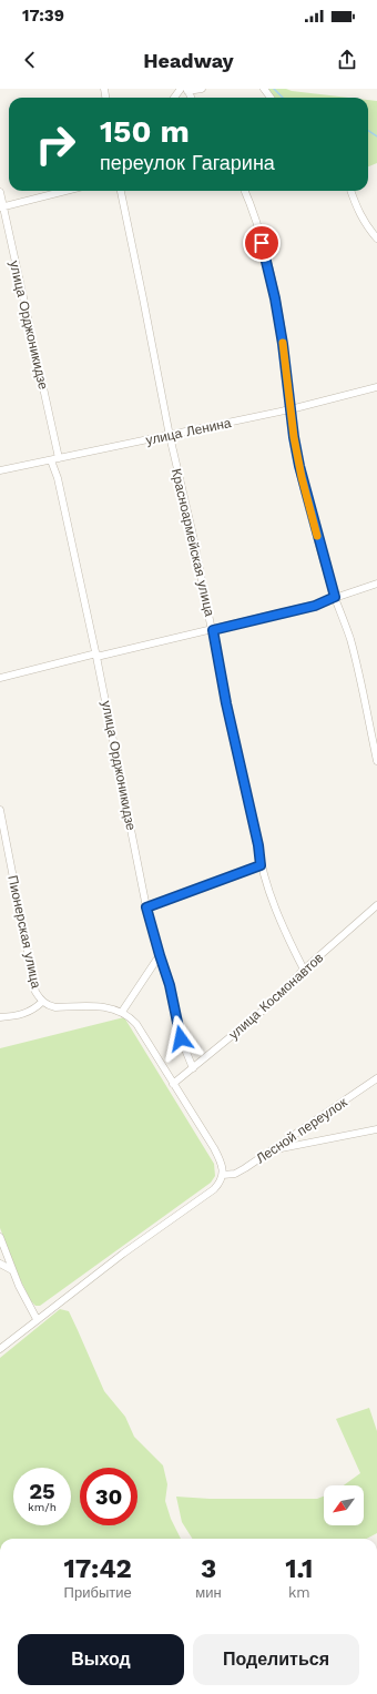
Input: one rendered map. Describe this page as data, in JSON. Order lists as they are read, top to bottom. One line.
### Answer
{"streets":{"street":["улица Орджоникидзе","улица Ленина","Красноармейская улица","Пионерская улица","улица Космонавтов","Лесной переулок"]},"crossings":[["улица Орджоникидзе","улица Ленина"],["улица Орджоникидзе","улица Космонавтов"],["улица Ленина","Красноармейская улица"],["Красноармейская улица","улица Космонавтов"]],"north":"bottom left","page":{"status":"17:39","header":"Headway","turn":["150 m","переулок Гагарина"],"speed":"25 km/h","limit":"30","eta":["17:42","Прибытие","3","мин","1.1","km"],"buttons":["Выход","Поделиться"]}}
